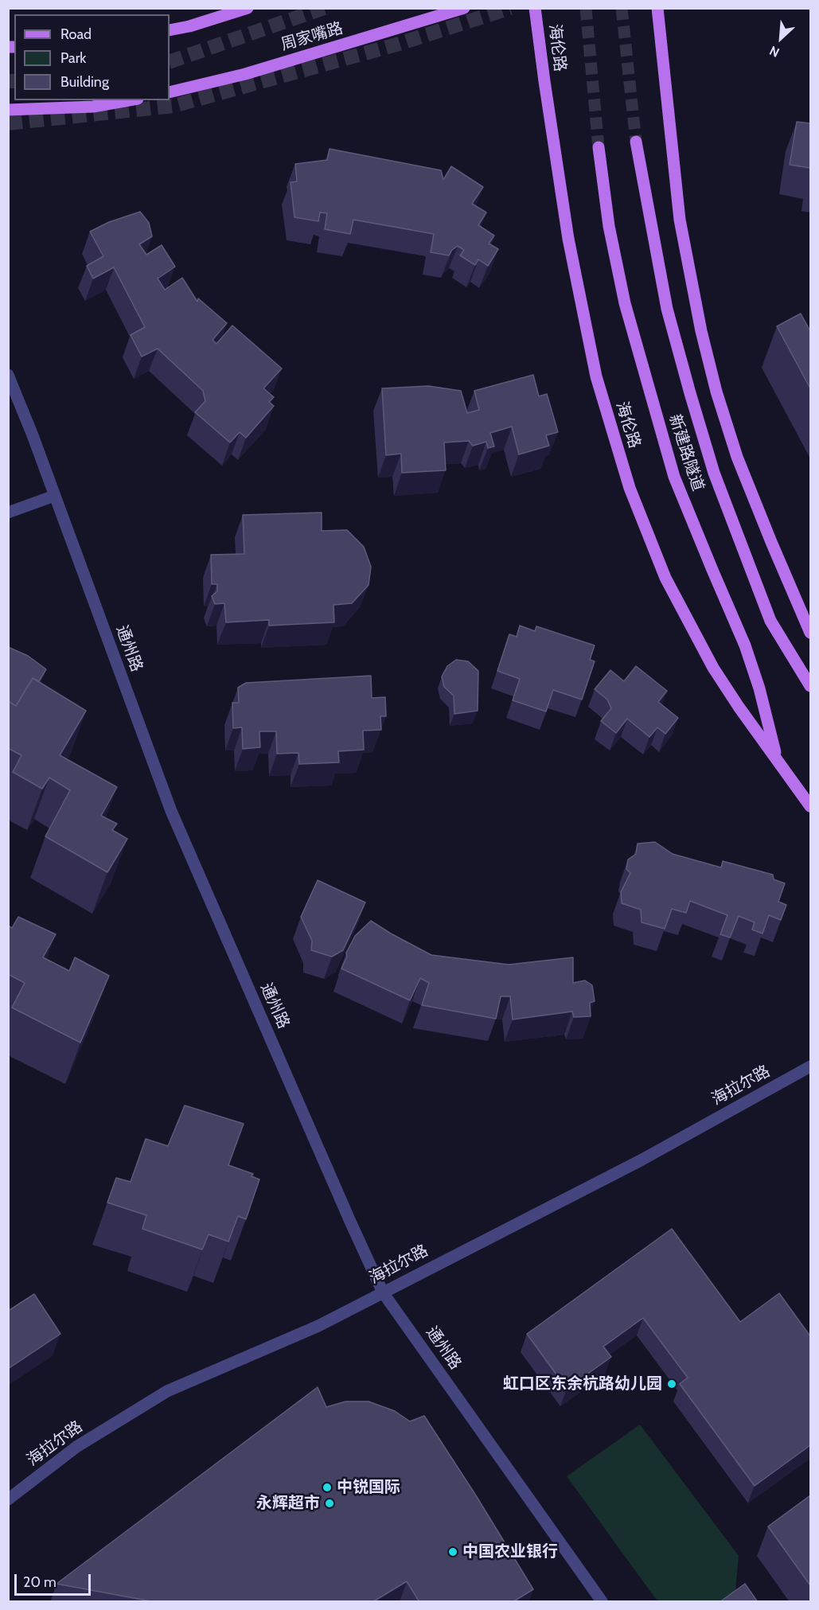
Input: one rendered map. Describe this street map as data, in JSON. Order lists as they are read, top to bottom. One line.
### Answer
{"streets":{"main road":["周家嘴路","海伦路","新建路隧道"],"street":["通州路","海拉尔路"]},"crossings":[["海伦路","新建路隧道"],["通州路","海拉尔路"]],"places":["虹口区东余杭路幼儿园","中锐国际","永辉超市","中国农业银行"],"legend":["Road","Park","Building"],"scale_bar":"20 m","north":"bottom left"}
